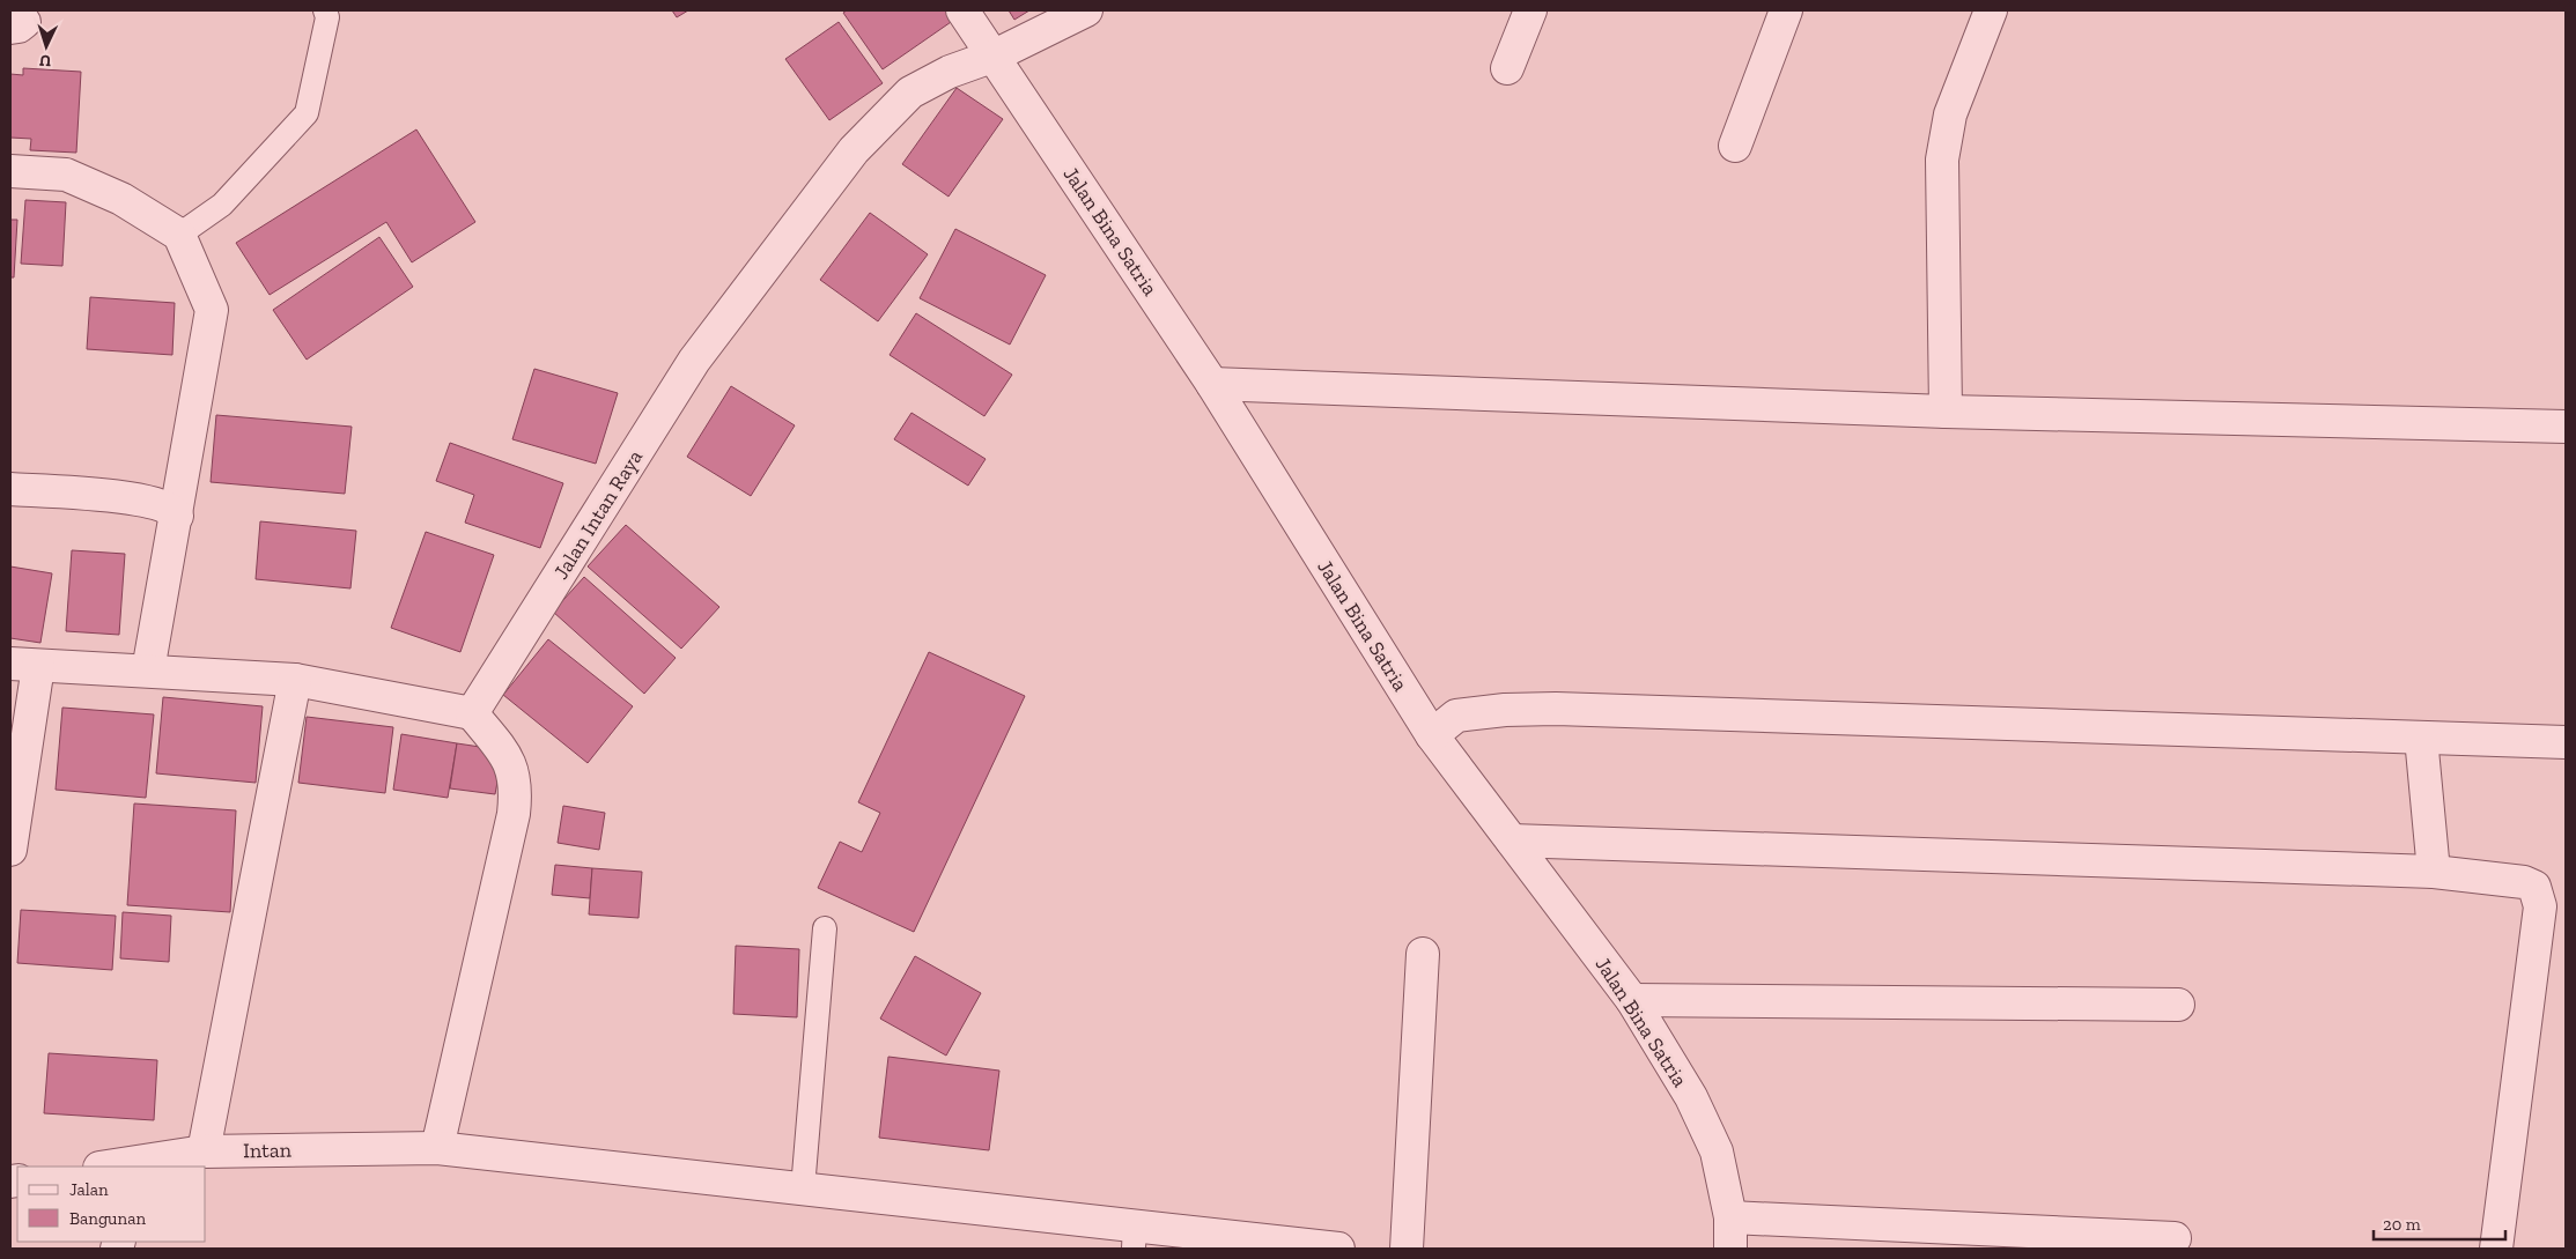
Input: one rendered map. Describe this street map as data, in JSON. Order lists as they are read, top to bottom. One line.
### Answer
{"streets":{"street":["Jalan Bina Satria","Jalan Intan Raya","Intan"]},"crossings":[["Jalan Bina Satria","Jalan Intan Raya"]],"legend":["Jalan","Bangunan"],"scale_bar":"20 m","north":"bottom"}
